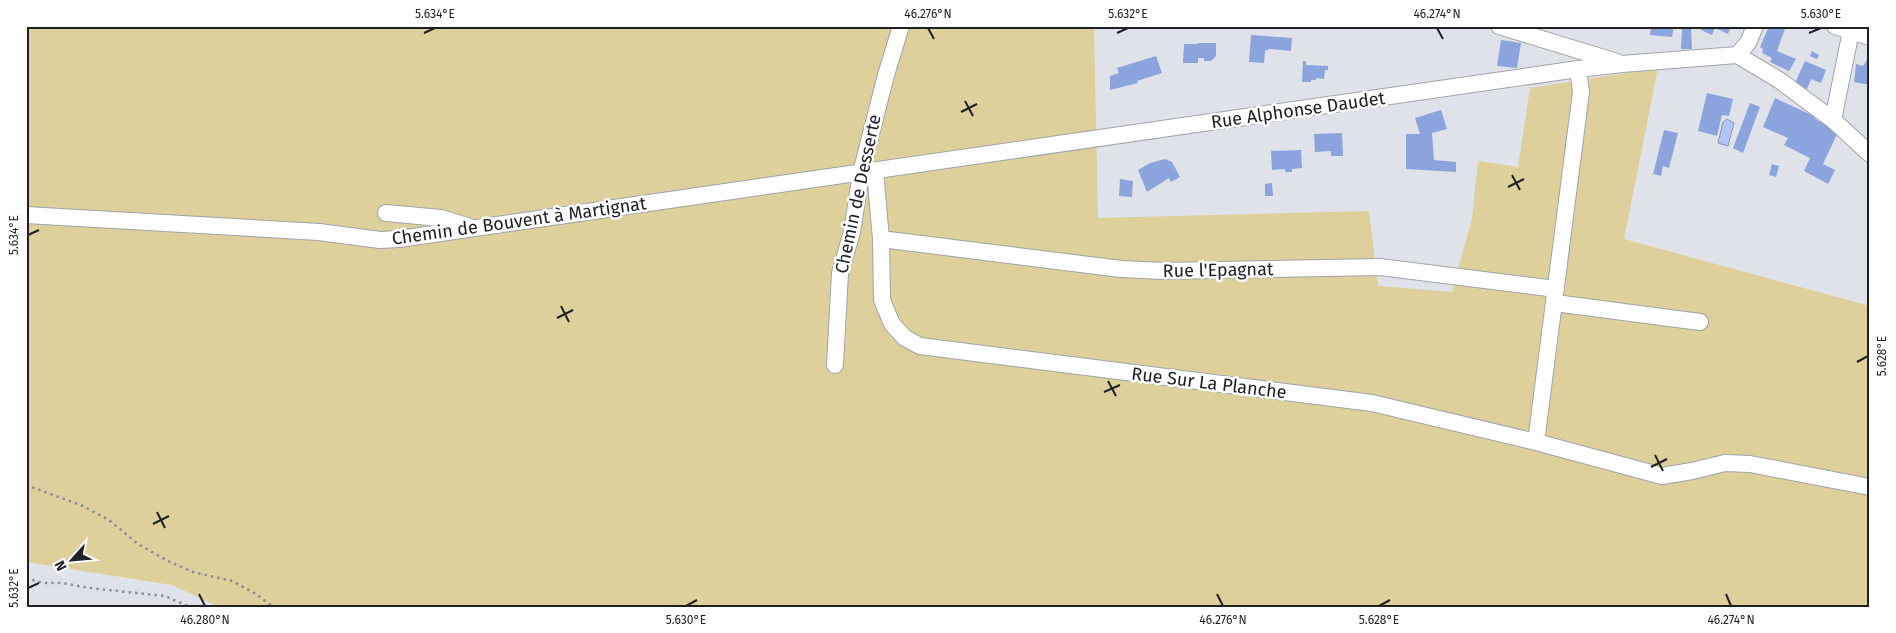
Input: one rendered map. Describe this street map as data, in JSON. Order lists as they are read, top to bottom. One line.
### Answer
{"streets":{"street":["Rue Alphonse Daudet","Chemin de Desserte","Chemin de Bouvent à Martignat","Rue l'Epagnat","Rue Sur La Planche"]},"crossings":[["Rue Alphonse Daudet","Chemin de Desserte"],["Rue Alphonse Daudet","Chemin de Bouvent à Martignat"],["Rue Alphonse Daudet","Rue Sur La Planche"],["Chemin de Desserte","Chemin de Bouvent à Martignat"],["Chemin de Desserte","Rue Sur La Planche"],["Chemin de Bouvent à Martignat","Rue Sur La Planche"],["Rue l'Epagnat","Rue Sur La Planche"]],"north":"bottom left","coordinates":["5.634°E","46.276°N","5.632°E","46.274°N","5.630°E","5.628°E","46.280°N"]}
